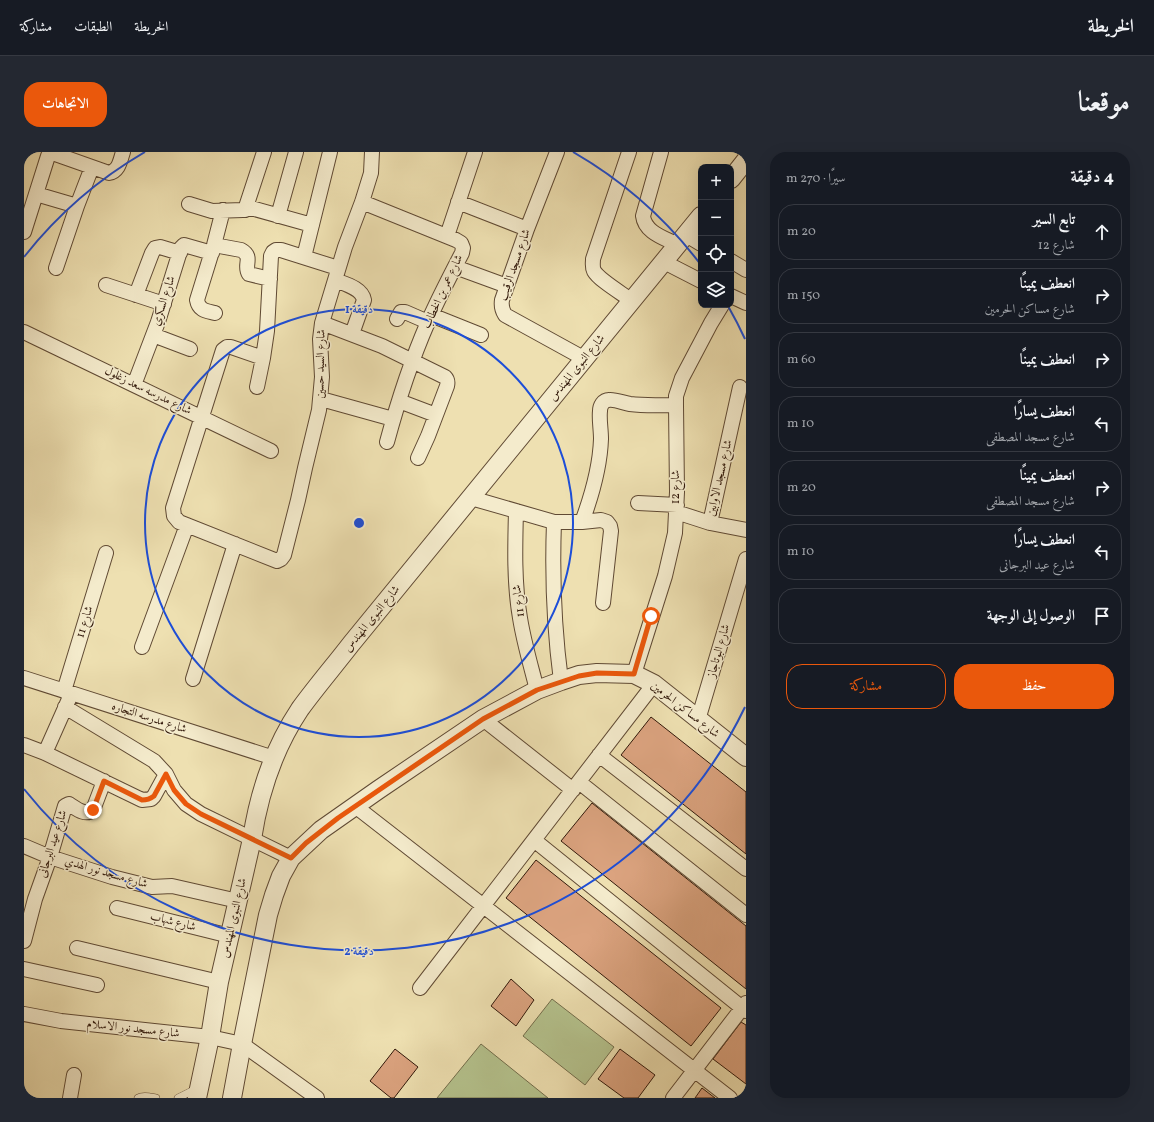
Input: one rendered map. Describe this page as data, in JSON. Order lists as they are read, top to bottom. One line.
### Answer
{"streets":{"street":["شارع مسجد الرقيب","شارع عمر بن الخطاب","شارع السكري","شارع السيد حسين","شارع النبوى المهندس","شارع مدرسه سعد زغلول","شارع مسجد الاوابين","شارع 12","شارع 11","شارع البوتاجاز","شارع مساكن الحرمين","شارع مدرسه التجاره","شارع عيد البرجانى","شارع مسجد نور الهدي","شارع شهاب","شارع مسجد نور الاسلام"]},"crossings":[["شارع مسجد الرقيب","شارع النبوى المهندس"],["شارع عمر بن الخطاب","شارع السيد حسين"],["شارع السكري","شارع مدرسه سعد زغلول"],["شارع النبوى المهندس","شارع مدرسه التجاره"],["شارع النبوى المهندس","شارع مسجد نور الهدي"],["شارع النبوى المهندس","شارع شهاب"],["شارع النبوى المهندس","شارع مسجد نور الاسلام"],["شارع 12","شارع مساكن الحرمين"],["شارع 11","شارع مساكن الحرمين"],["شارع 11","شارع مدرسه التجاره"],["شارع البوتاجاز","شارع مساكن الحرمين"],["شارع عيد البرجانى","شارع مسجد نور الهدي"]],"page":{"header":"الخريطة","nav":["الخريطة","الطبقات","مشاركة"],"title":"موقعنا","buttons":["الاتجاهات",["حفظ","مشاركة"]],"heading":["4 دقيقة","سيرًا · 270 m"],"map_buttons":["+","−"],"list":[["تابع السير","شارع 12","20 m"],["انعطف يمينًا","شارع مساكن الحرمين","150 m"],["انعطف يمينًا","60 m"],["انعطف يسارًا","شارع مسجد المصطفى","10 m"],["انعطف يمينًا","شارع مسجد المصطفى","20 m"],["انعطف يسارًا","شارع عيد البرجانى","10 m"],"الوصول إلى الوجهة"]},"rings":["1 دقيقة","2 دقيقة"]}
